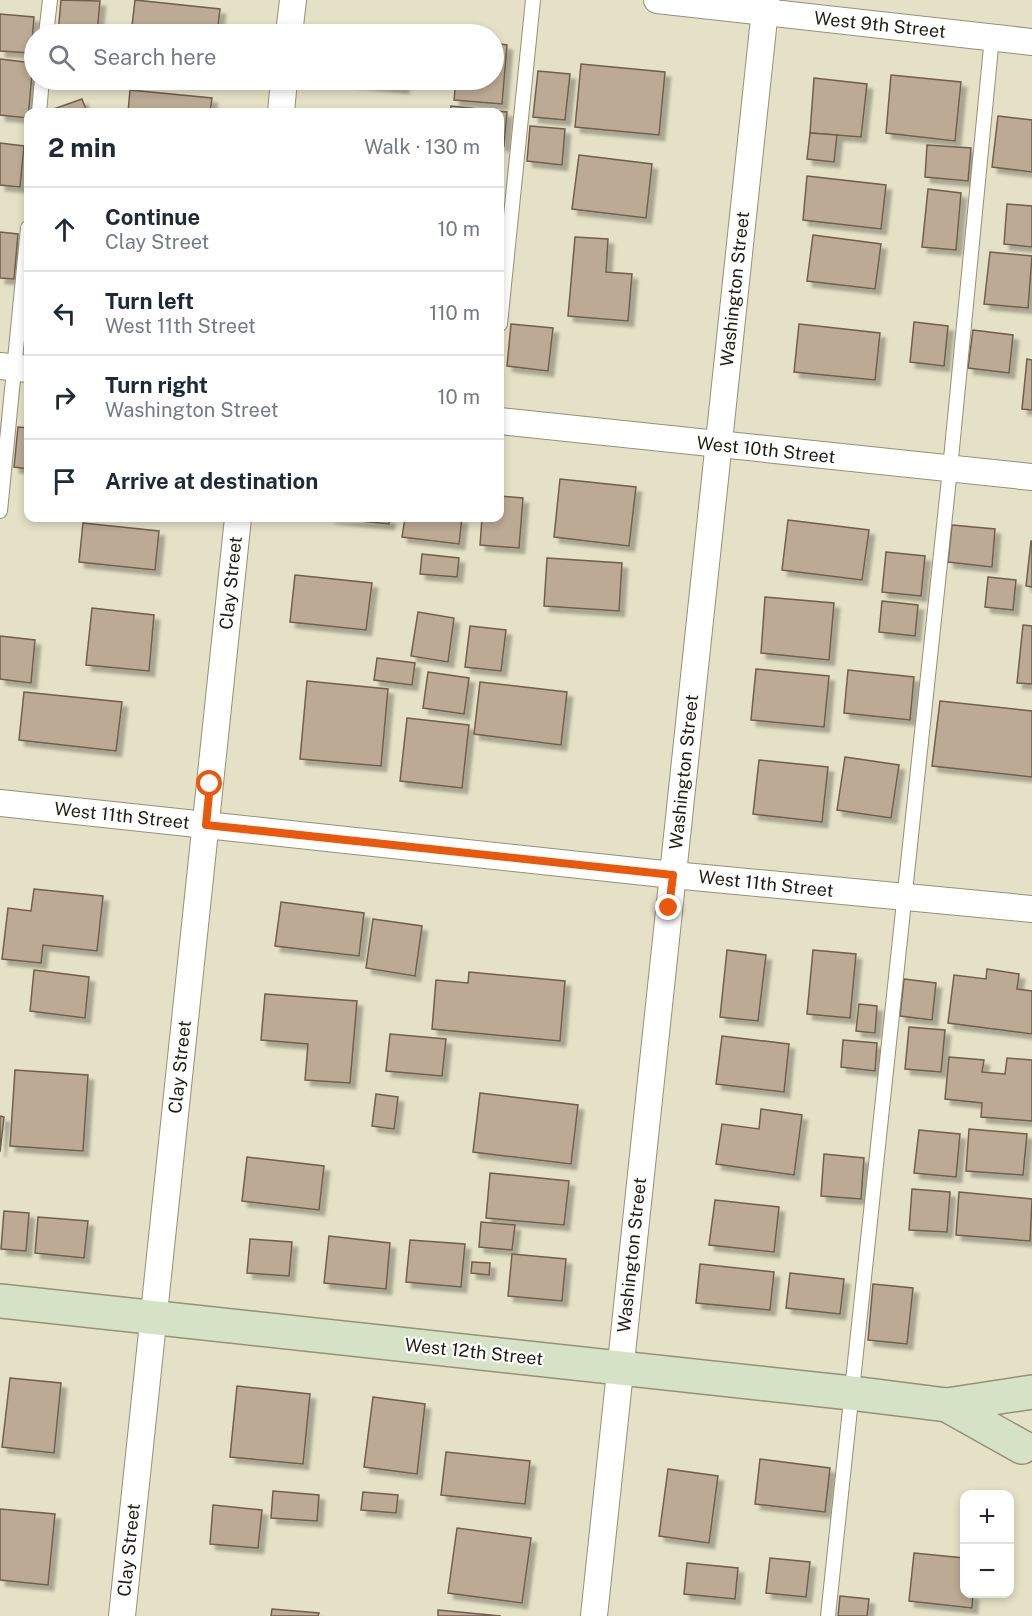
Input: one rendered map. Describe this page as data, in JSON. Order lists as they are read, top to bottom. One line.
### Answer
{"streets":{"main road":["West 12th Street"],"street":["West 9th Street","Washington Street","West 10th Street","Clay Street","West 11th Street"]},"crossings":[["West 9th Street","Washington Street"],["Washington Street","West 10th Street"],["Washington Street","West 11th Street"],["Washington Street","West 12th Street"],["Clay Street","West 11th Street"],["Clay Street","West 12th Street"]],"page":{"search":"Search here","heading":["2 min","Walk · 130 m"],"list":[["Continue","Clay Street","10 m"],["Turn left","West 11th Street","110 m"],["Turn right","Washington Street","10 m"],"Arrive at destination"],"map_buttons":["+","−"]}}
